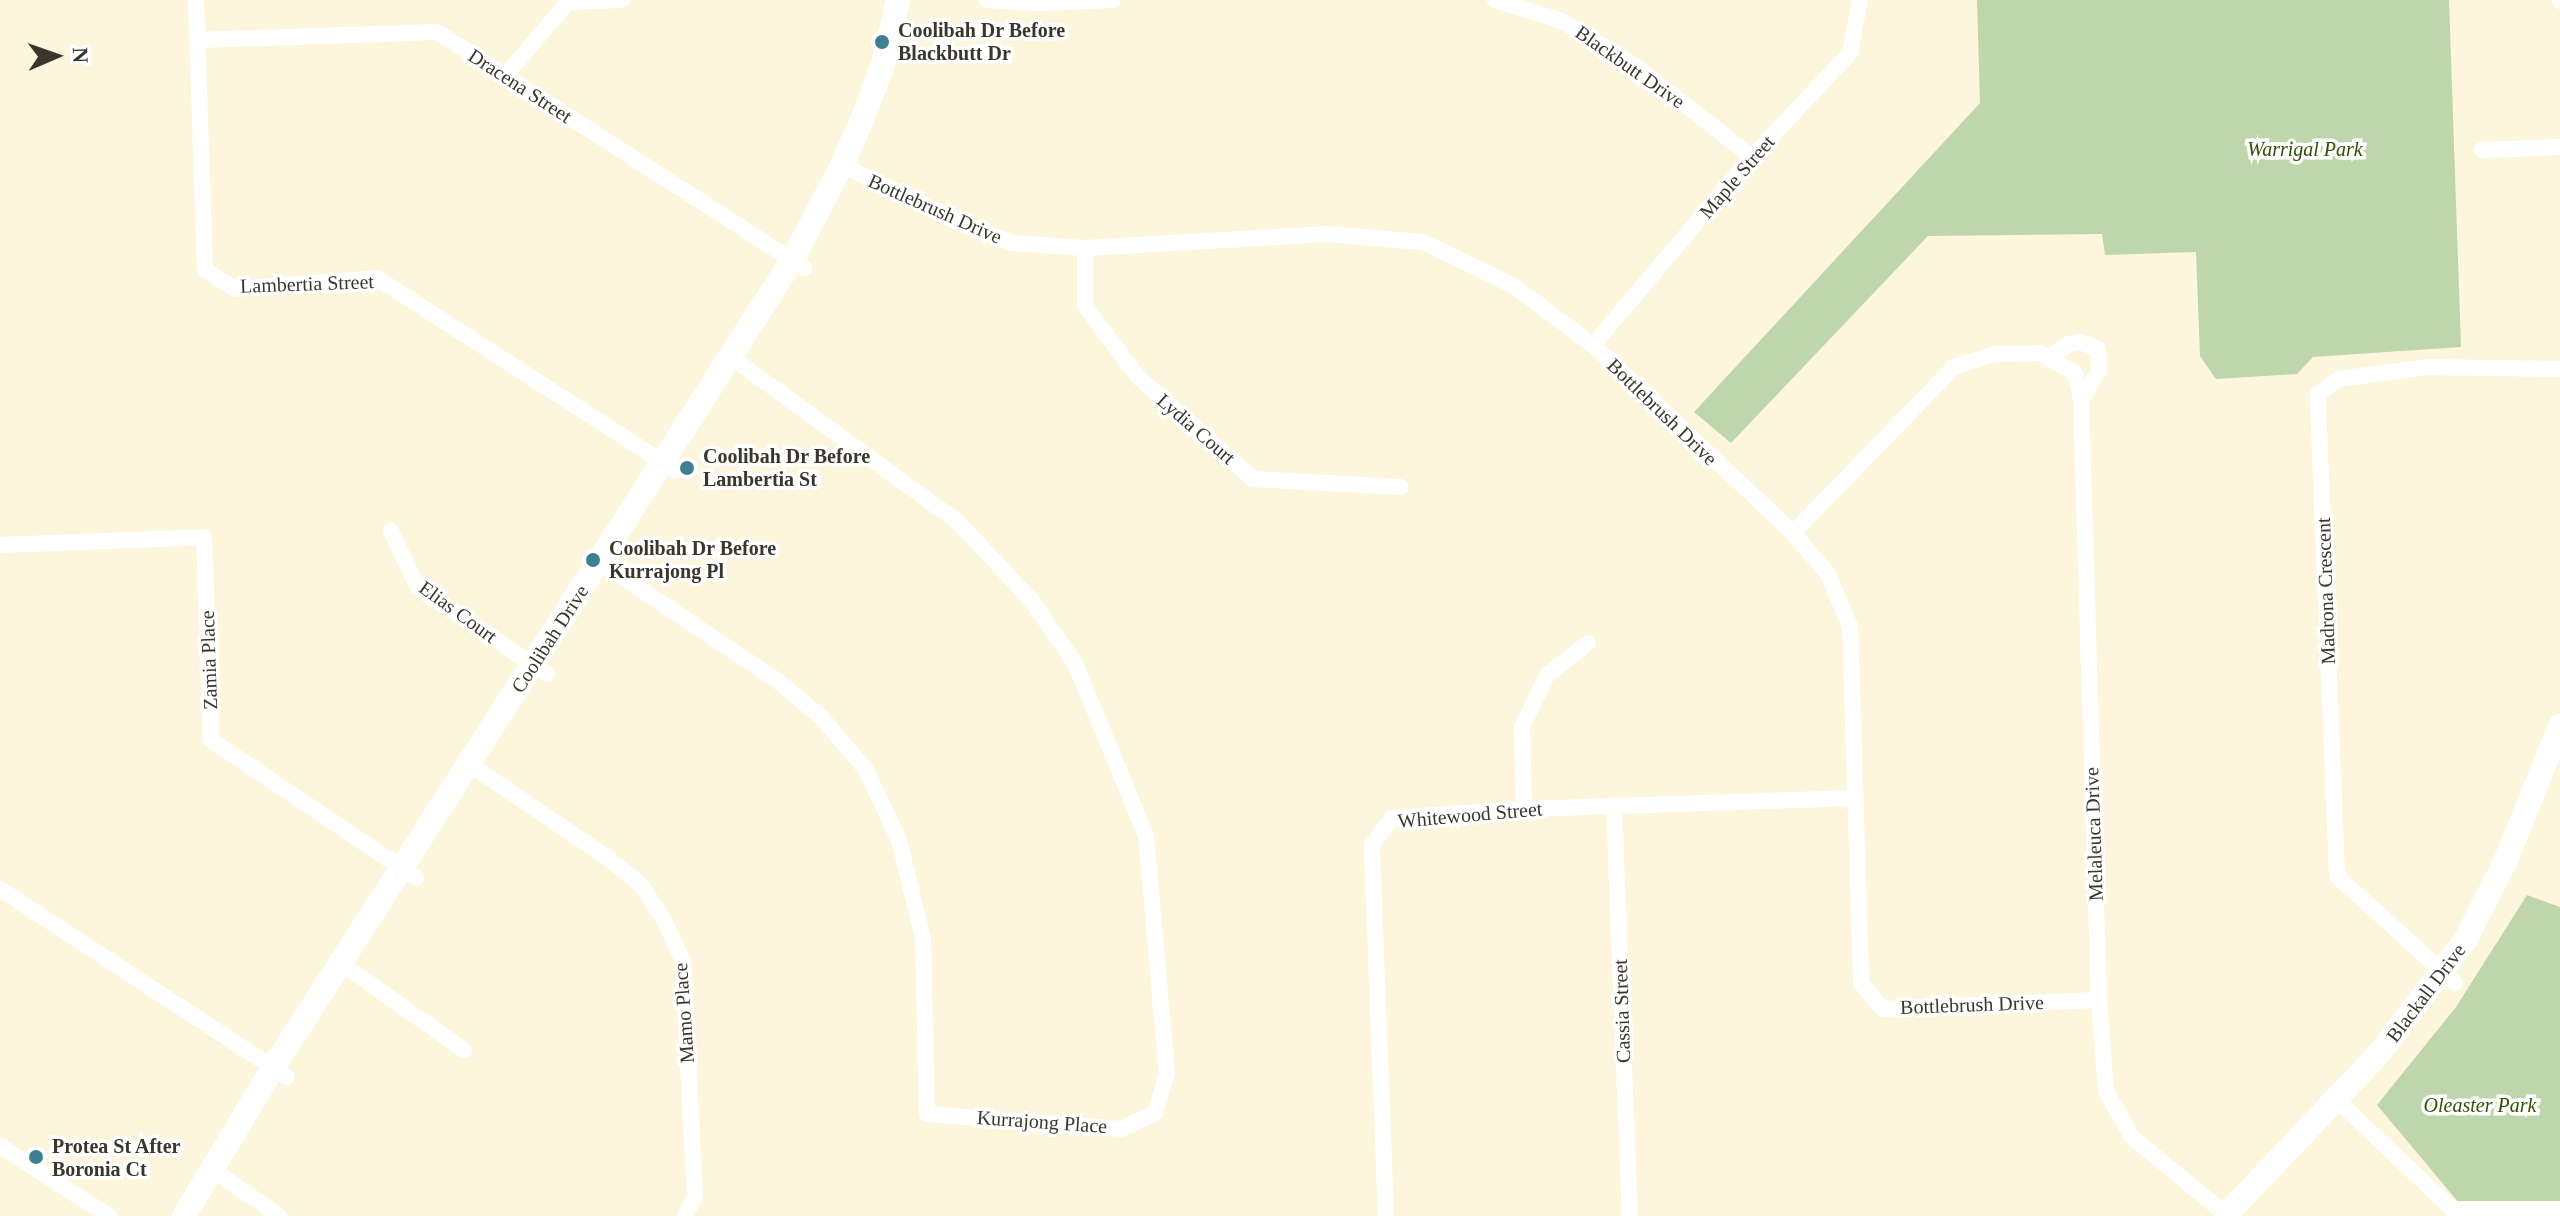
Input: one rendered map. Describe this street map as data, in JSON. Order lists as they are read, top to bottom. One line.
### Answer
{"streets":{"main road":["Coolibah Drive","Blackall Drive"],"street":["Blackbutt Drive","Dracena Street","Maple Street","Bottlebrush Drive","Lambertia Street","Lydia Court","Madrona Crescent","Elias Court","Zamia Place","Whitewood Street","Melaleuca Drive","Cassia Street","Mamo Place","Kurrajong Place"]},"crossings":[["Blackbutt Drive","Maple Street"],["Dracena Street","Lambertia Street"],["Dracena Street","Coolibah Drive"],["Maple Street","Bottlebrush Drive"],["Bottlebrush Drive","Lydia Court"],["Bottlebrush Drive","Coolibah Drive"],["Bottlebrush Drive","Whitewood Street"],["Bottlebrush Drive","Melaleuca Drive"],["Lambertia Street","Coolibah Drive"],["Madrona Crescent","Blackall Drive"],["Elias Court","Coolibah Drive"],["Coolibah Drive","Zamia Place"],["Coolibah Drive","Mamo Place"],["Coolibah Drive","Kurrajong Place"],["Whitewood Street","Cassia Street"],["Melaleuca Drive","Blackall Drive"]],"parks":["Warrigal Park","Oleaster Park"],"places":["Coolibah Dr Before Blackbutt Dr","Coolibah Dr Before Lambertia St","Coolibah Dr Before Kurrajong Pl","Protea St After Boronia Ct"],"north":"right"}
